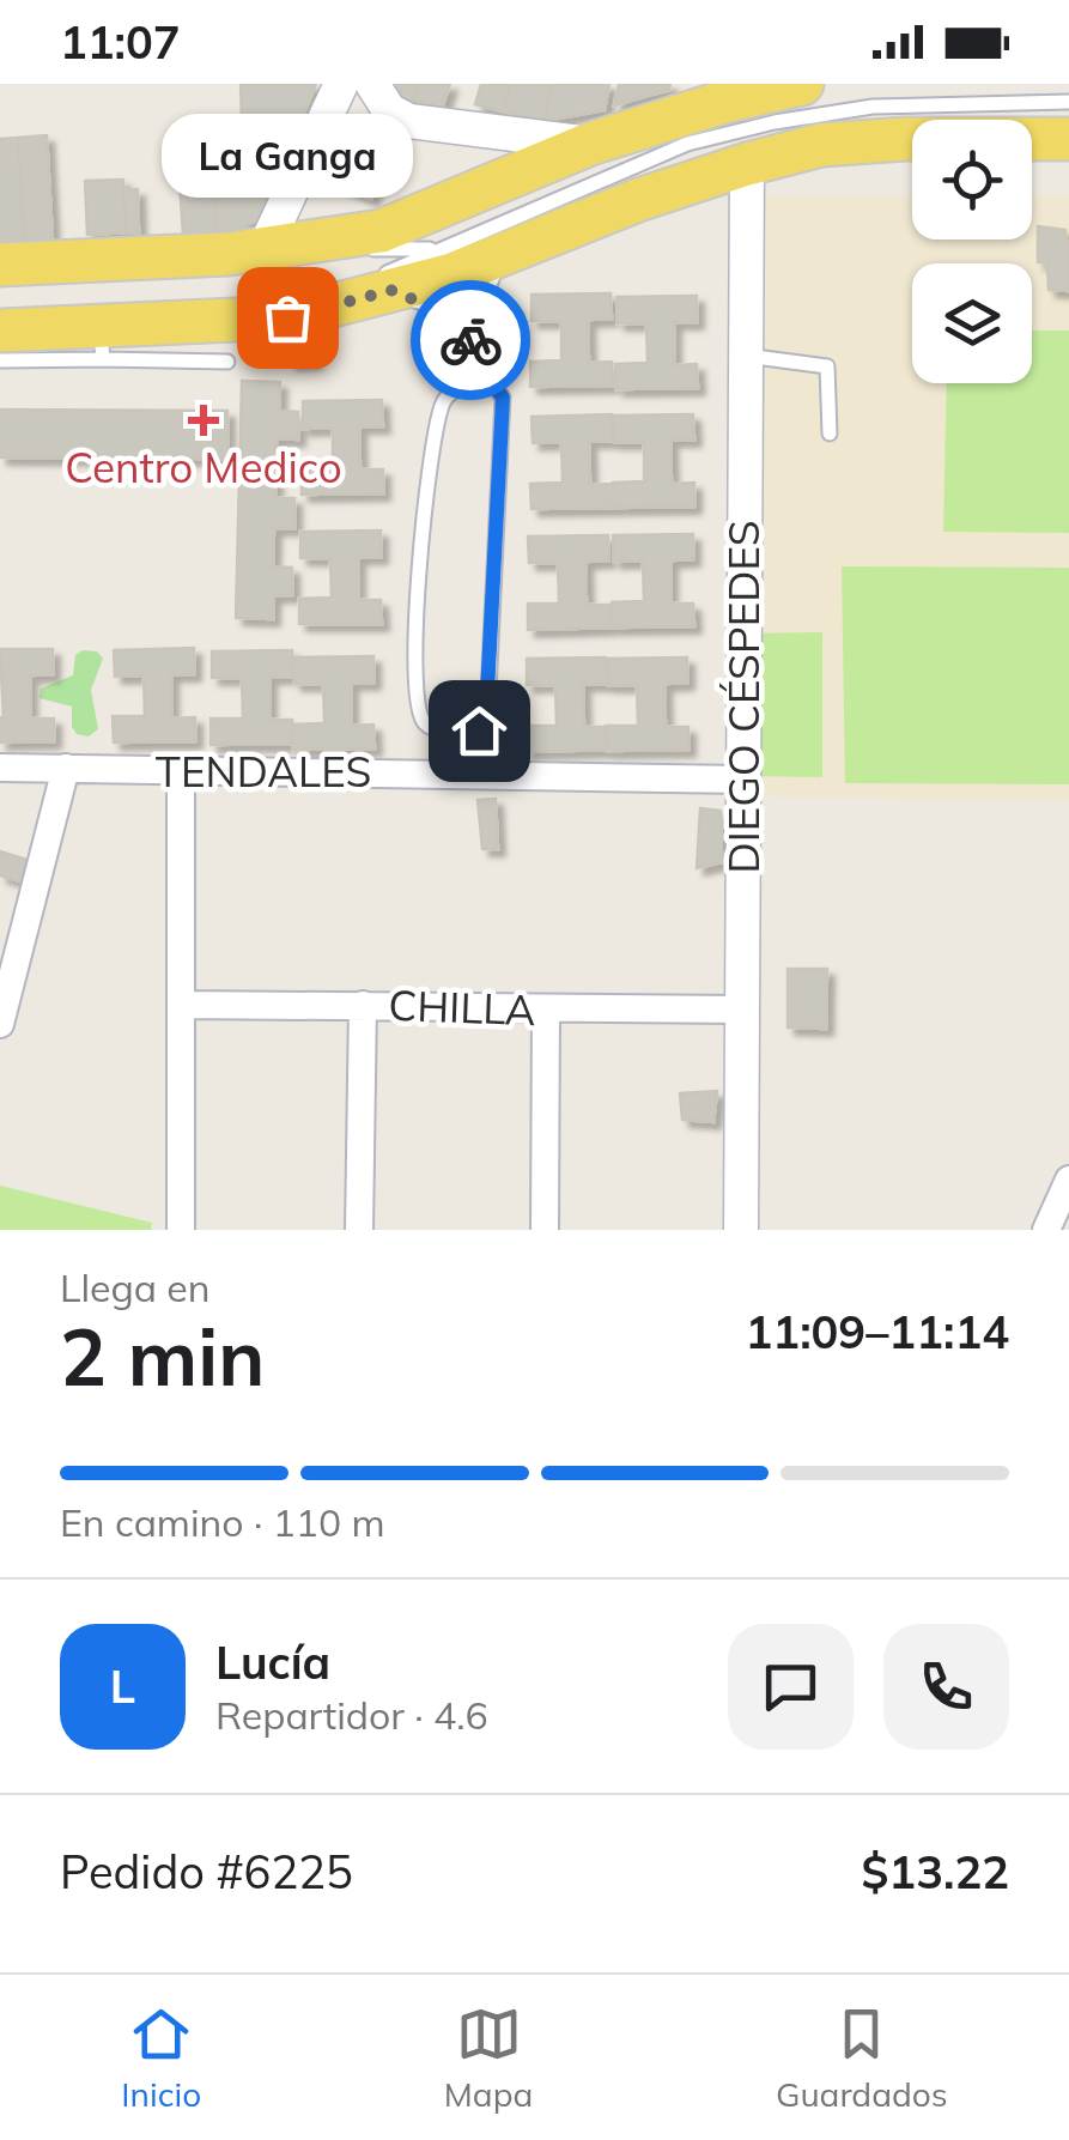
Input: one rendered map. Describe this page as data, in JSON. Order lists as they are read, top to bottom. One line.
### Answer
{"streets":{"street":["DIEGO CÉSPEDES","TENDALES","CHILLA"]},"crossings":[["DIEGO CÉSPEDES","TENDALES"],["DIEGO CÉSPEDES","CHILLA"]],"places":{"other":["La Ganga"],"health":["Centro Medico"]},"page":{"status":"11:07","bubble":"La Ganga","heading":["2 min","Llega en","11:09–11:14"],"panel":["Lucía","Repartidor · 4.6","Pedido #6225","$13.22"],"bar":"En camino · 110 m","round":"L","tabs":["Inicio","Mapa","Guardados"]}}
